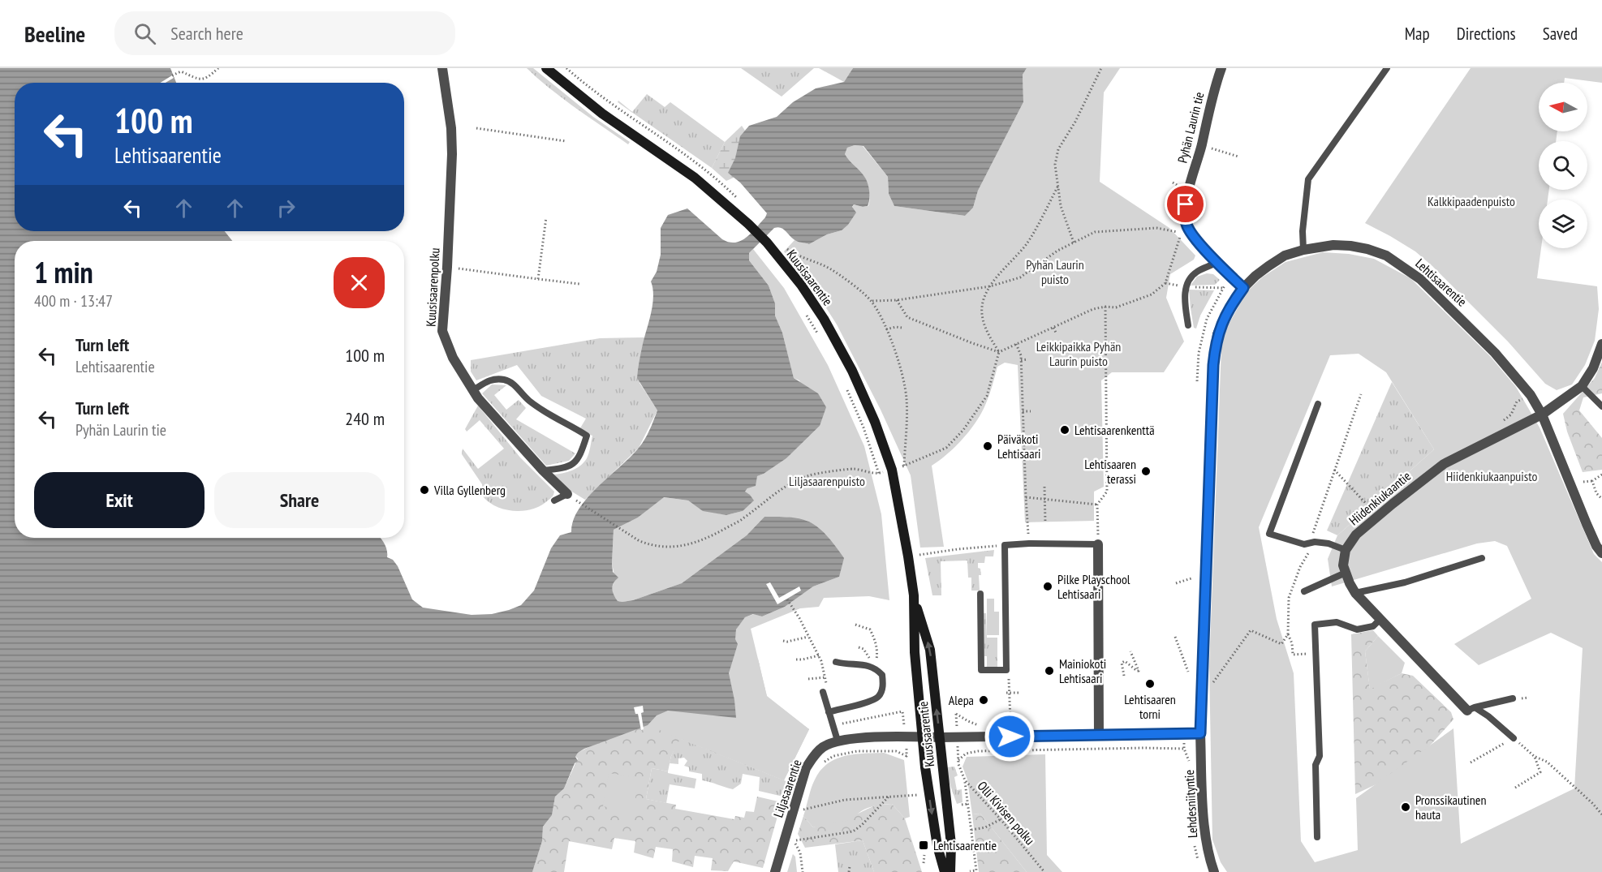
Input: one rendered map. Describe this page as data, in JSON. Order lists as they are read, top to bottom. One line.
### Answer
{"streets":{"main road":["Kuusisaarentie"],"street":["Pyhän Laurin tie","Lehtisaarentie","Kuusisaarenpolku","Hiidenkiukaantie","Liljasaarentie","Lehdesniityntie"],"path":["Olli Kivisen polku"]},"crossings":[["Pyhän Laurin tie","Lehtisaarentie"],["Kuusisaarentie","Liljasaarentie"],["Lehtisaarentie","Hiidenkiukaantie"],["Lehtisaarentie","Lehdesniityntie"]],"parks":["Kalkkipaadenpuisto","Pyhän Laurin puisto","Leikkipaikka Pyhän Laurin puisto","Hiidenkiukaanpuisto","Liljasaarenpuisto"],"places":{"other":["Lehtisaarenkenttä","Päiväkoti Lehtisaari","Lehtisaaren terassi","Villa Gyllenberg","Pilke Playschool Lehtisaari","Mainiokoti Lehtisaari","Lehtisaaren torni","Alepa","Pronssikautinen hauta"],"transit":["Lehtisaarentie"]},"north":"left","page":{"header":"Beeline","search":"Search here","nav":["Map","Directions","Saved"],"turn":["100 m","Lehtisaarentie"],"heading":["1 min","400 m · 13:47"],"list":[{"name":"Turn left","note":"Lehtisaarentie","value":"100 m"},{"name":"Turn left","note":"Pyhän Laurin tie","value":"240 m"}],"buttons":["Exit","Share"]}}
